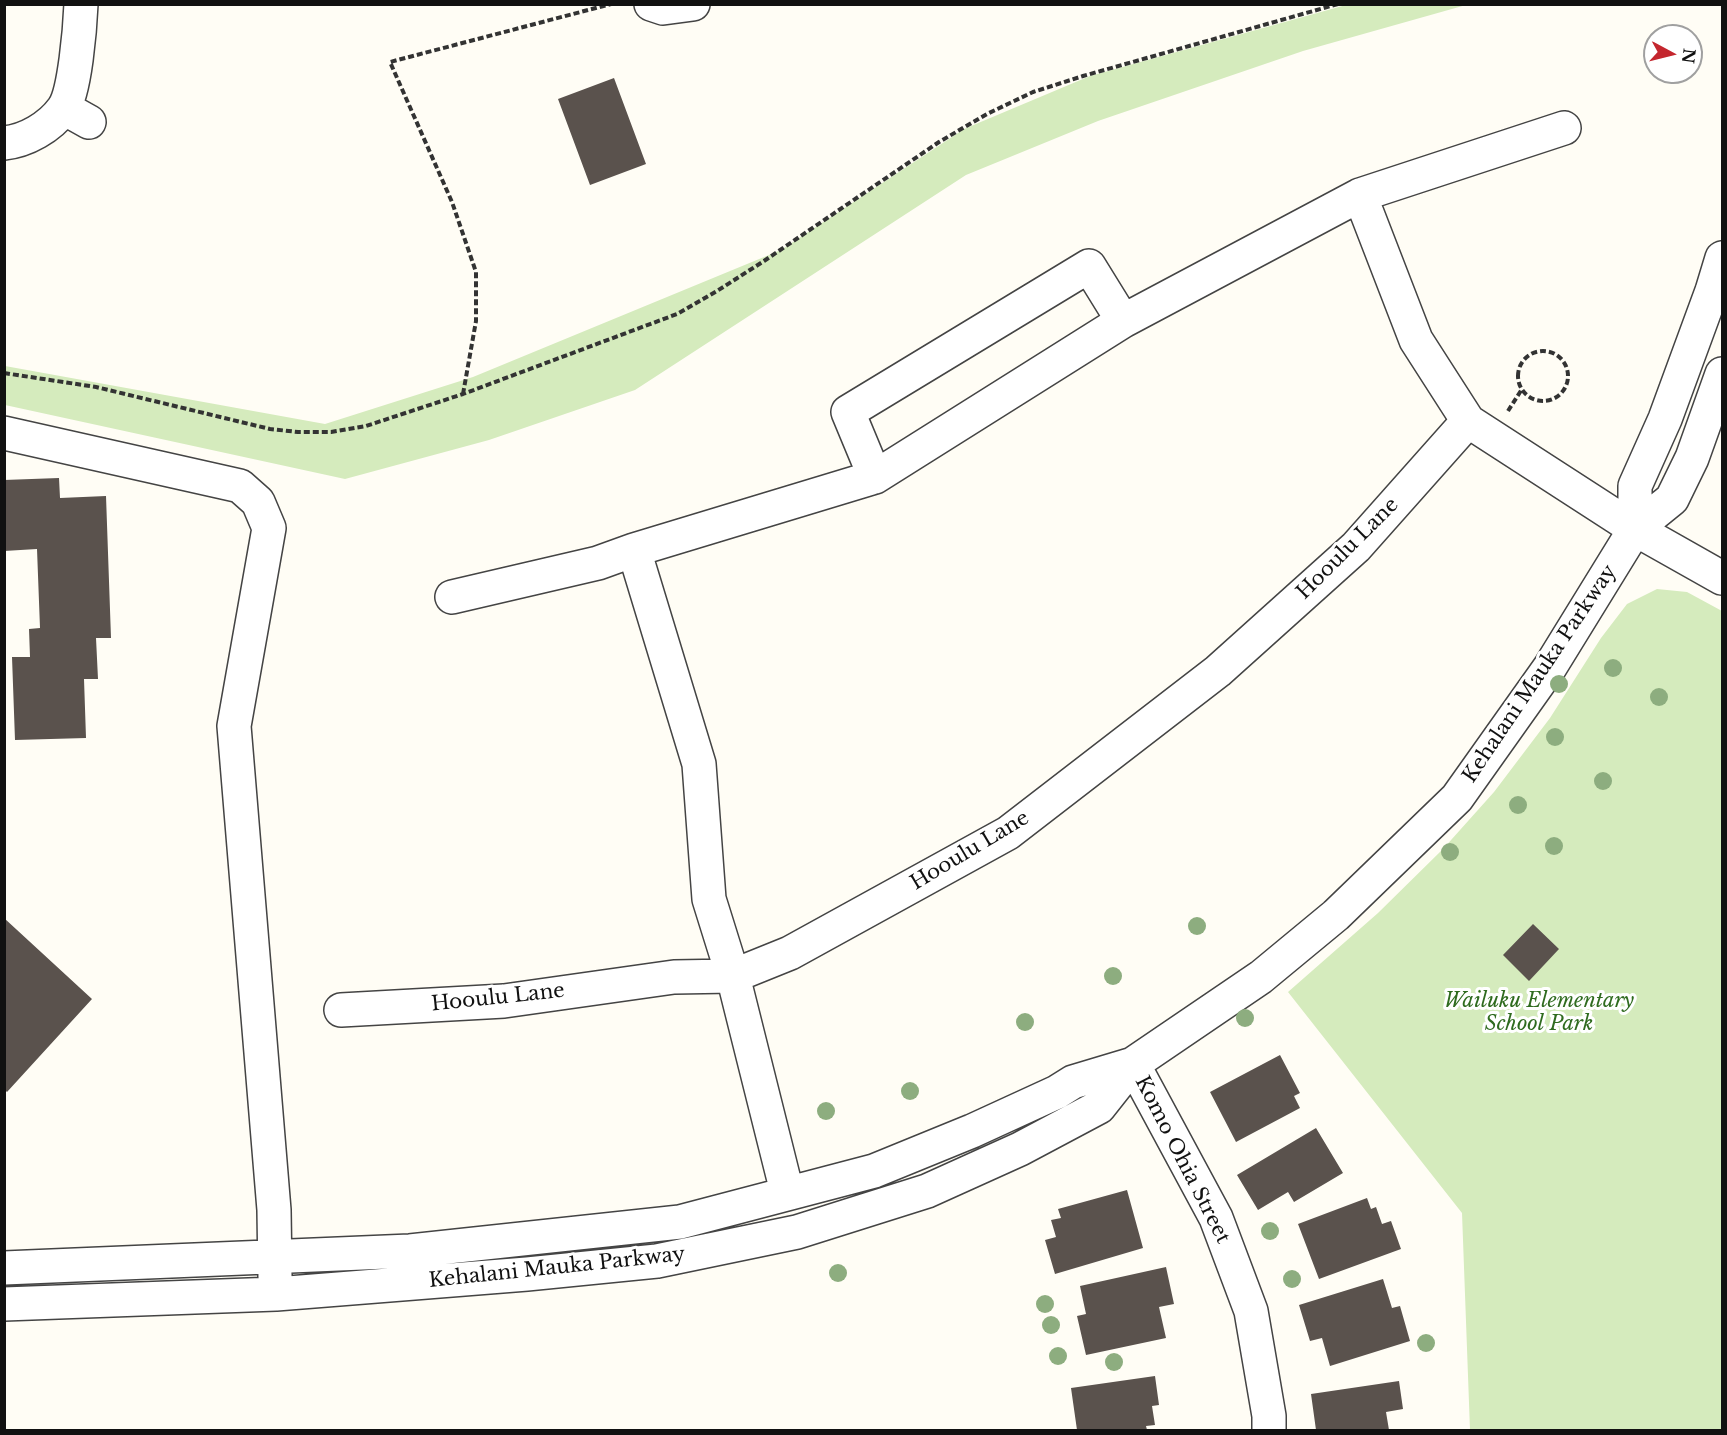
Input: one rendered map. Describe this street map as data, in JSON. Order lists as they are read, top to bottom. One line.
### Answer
{"streets":{"street":["Hooulu Lane","Kehalani Mauka Parkway","Komo Ohia Street"]},"crossings":[["Kehalani Mauka Parkway","Komo Ohia Street"]],"parks":["Wailuku Elementary School Park"],"north":"right"}
